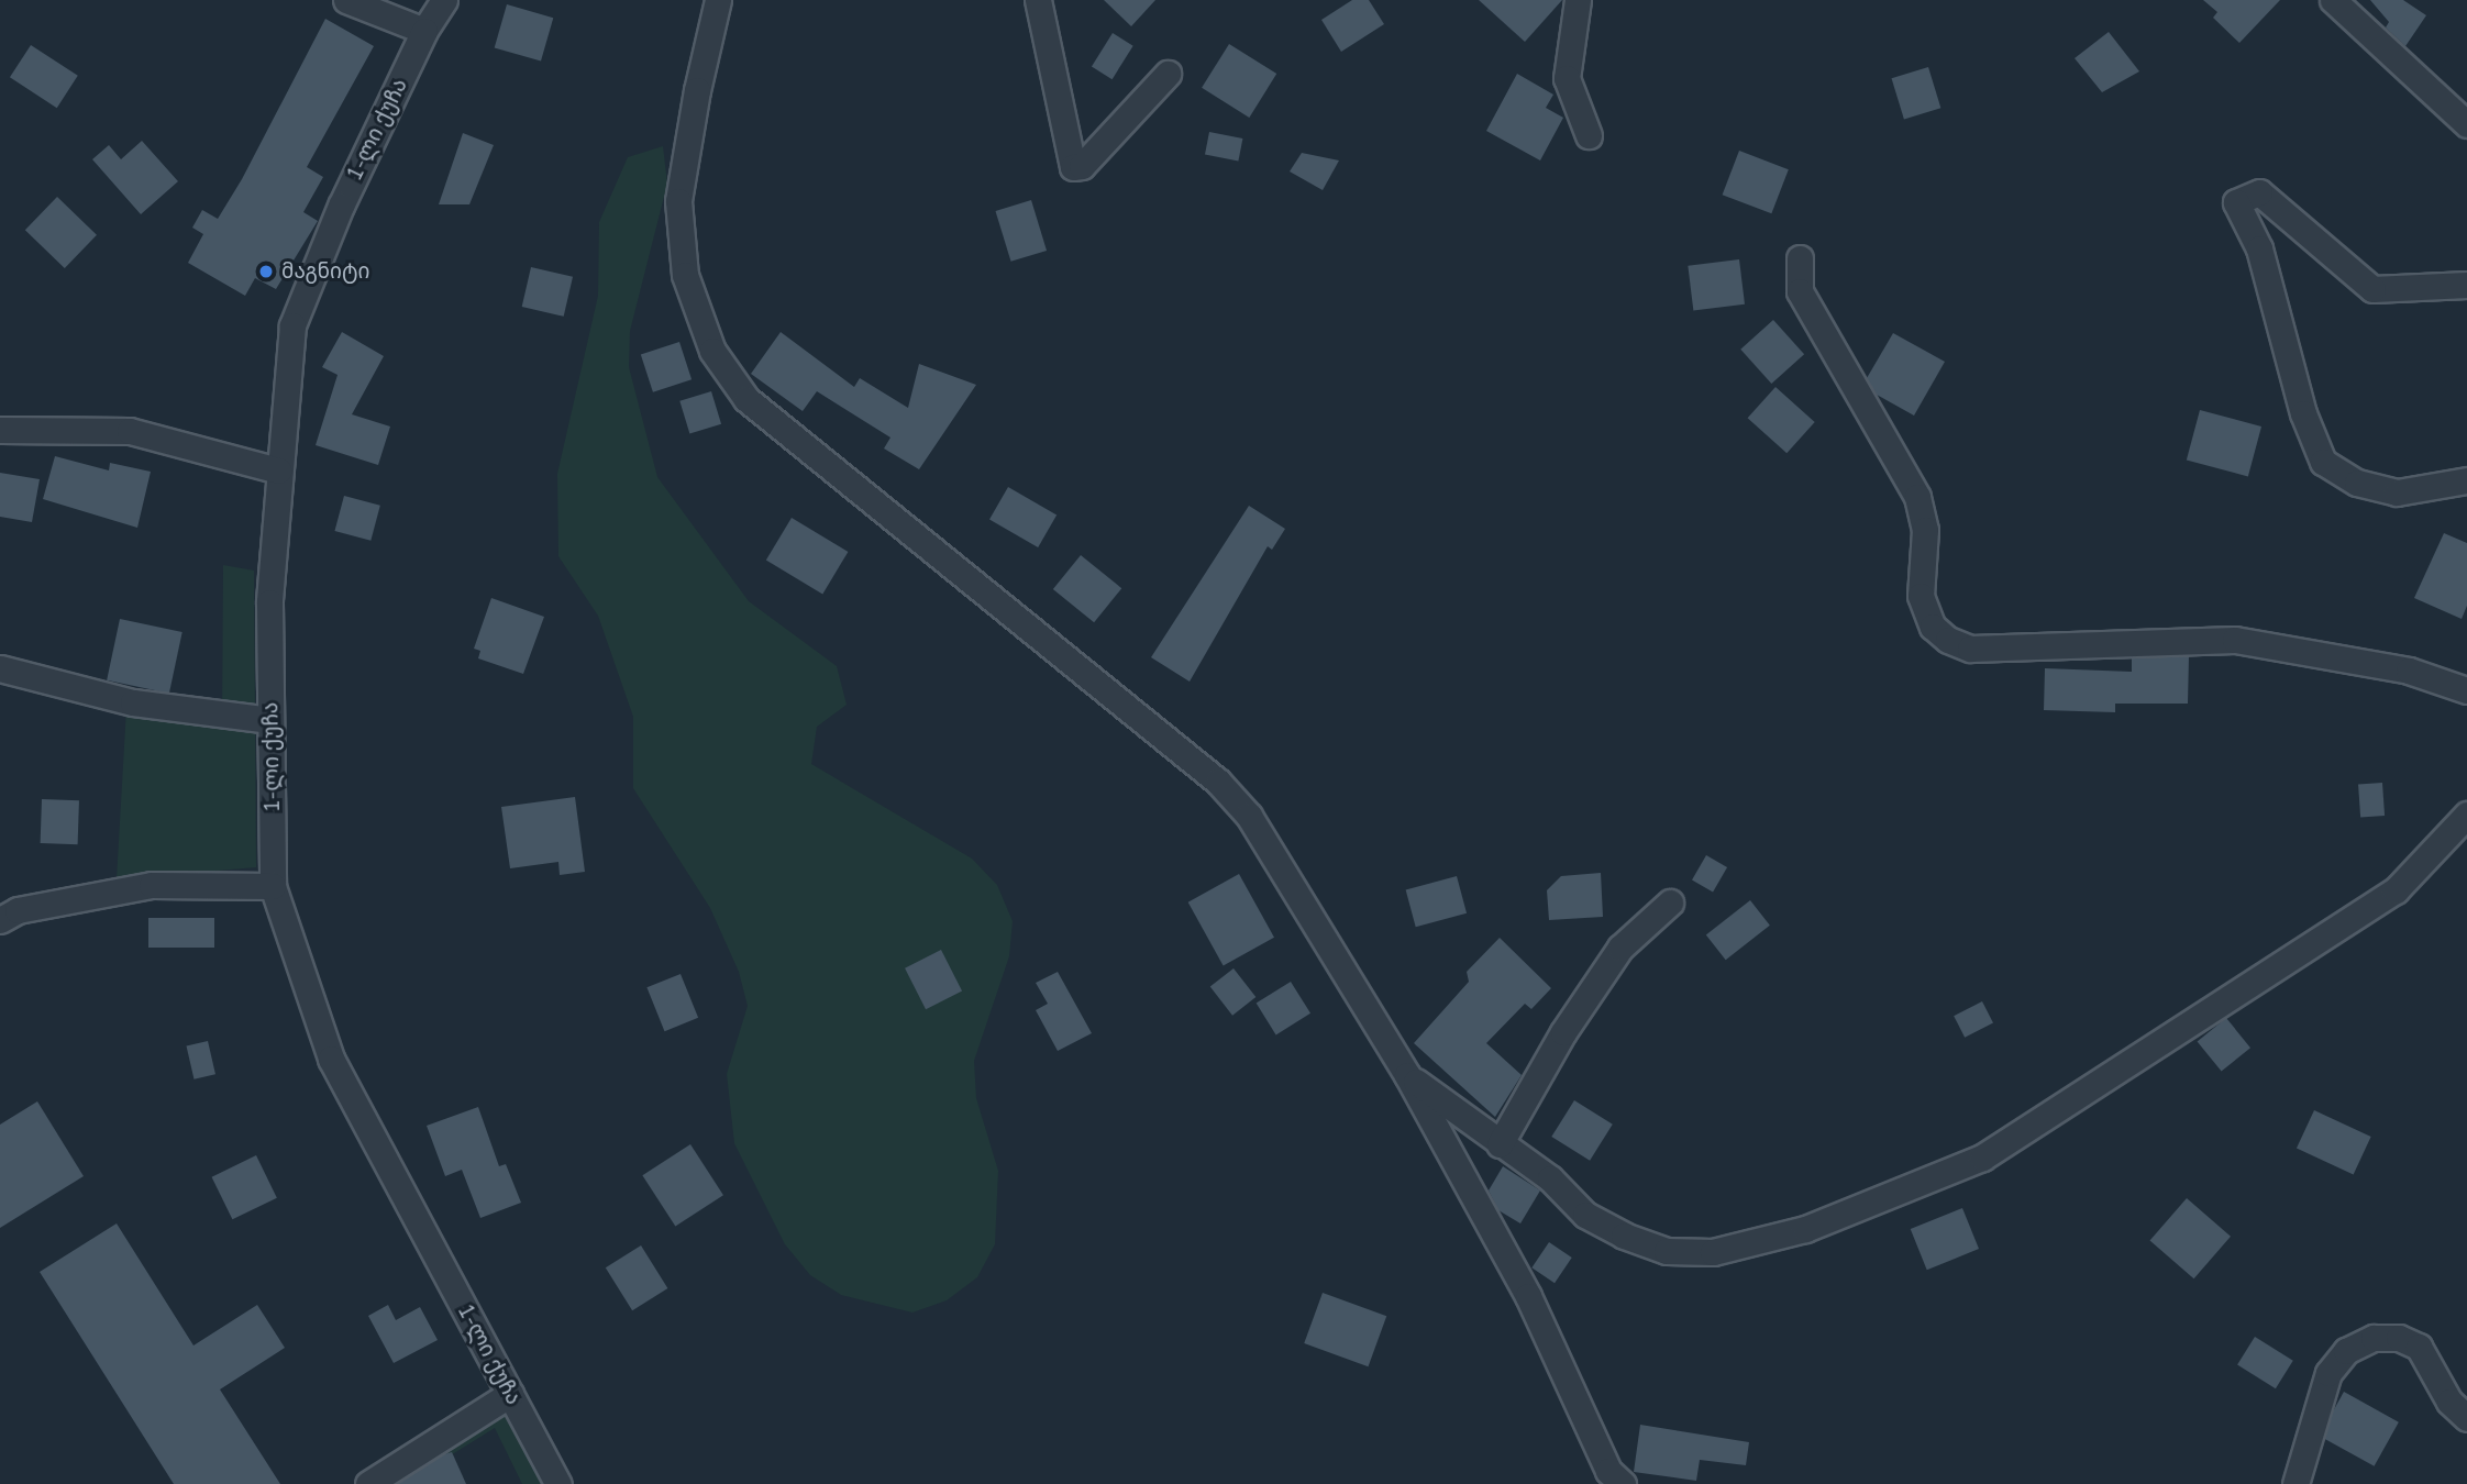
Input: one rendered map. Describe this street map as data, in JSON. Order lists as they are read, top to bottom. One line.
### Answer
{"streets":{"street":["1-ლი ქუჩა"]},"places":["მაგნიტი"]}
